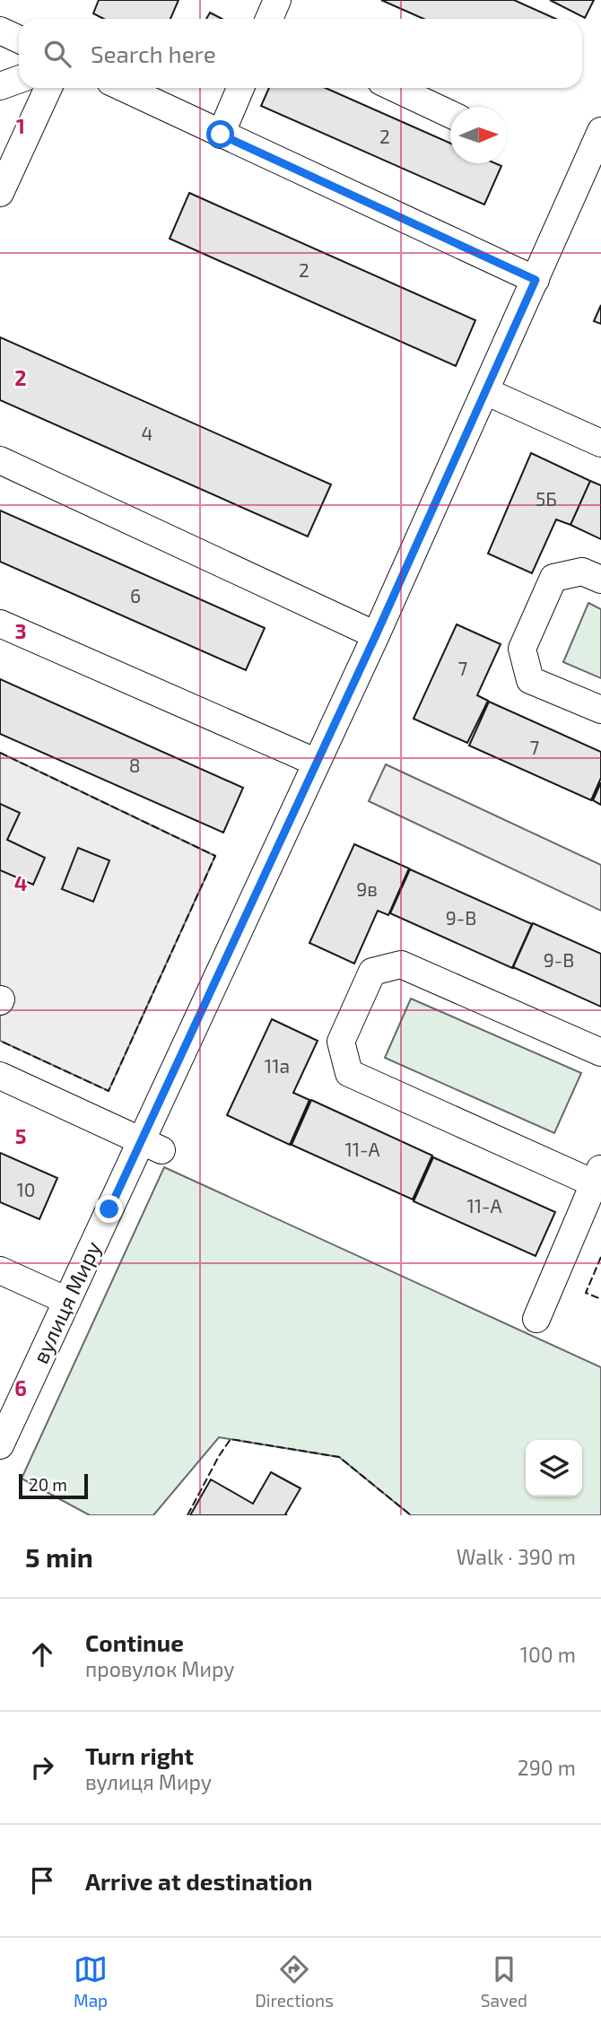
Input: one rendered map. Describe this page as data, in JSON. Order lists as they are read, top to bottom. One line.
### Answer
{"streets":{"street":["вулиця Миру"]},"house_numbers":["2","2","4","5Б","6","7","7","8","9в","9-В","9-В","11а","11-А","10","11-А"],"scale_bar":"20 m","north":"right","page":{"search":"Search here","scale":"20 m","heading":["5 min","Walk · 390 m"],"list":[["Continue","провулок Миру","100 m"],["Turn right","вулиця Миру","290 m"],"Arrive at destination"],"nav":["Map","Directions","Saved"]},"grid":{"rows":["1","2","3","4","5","6"]}}
